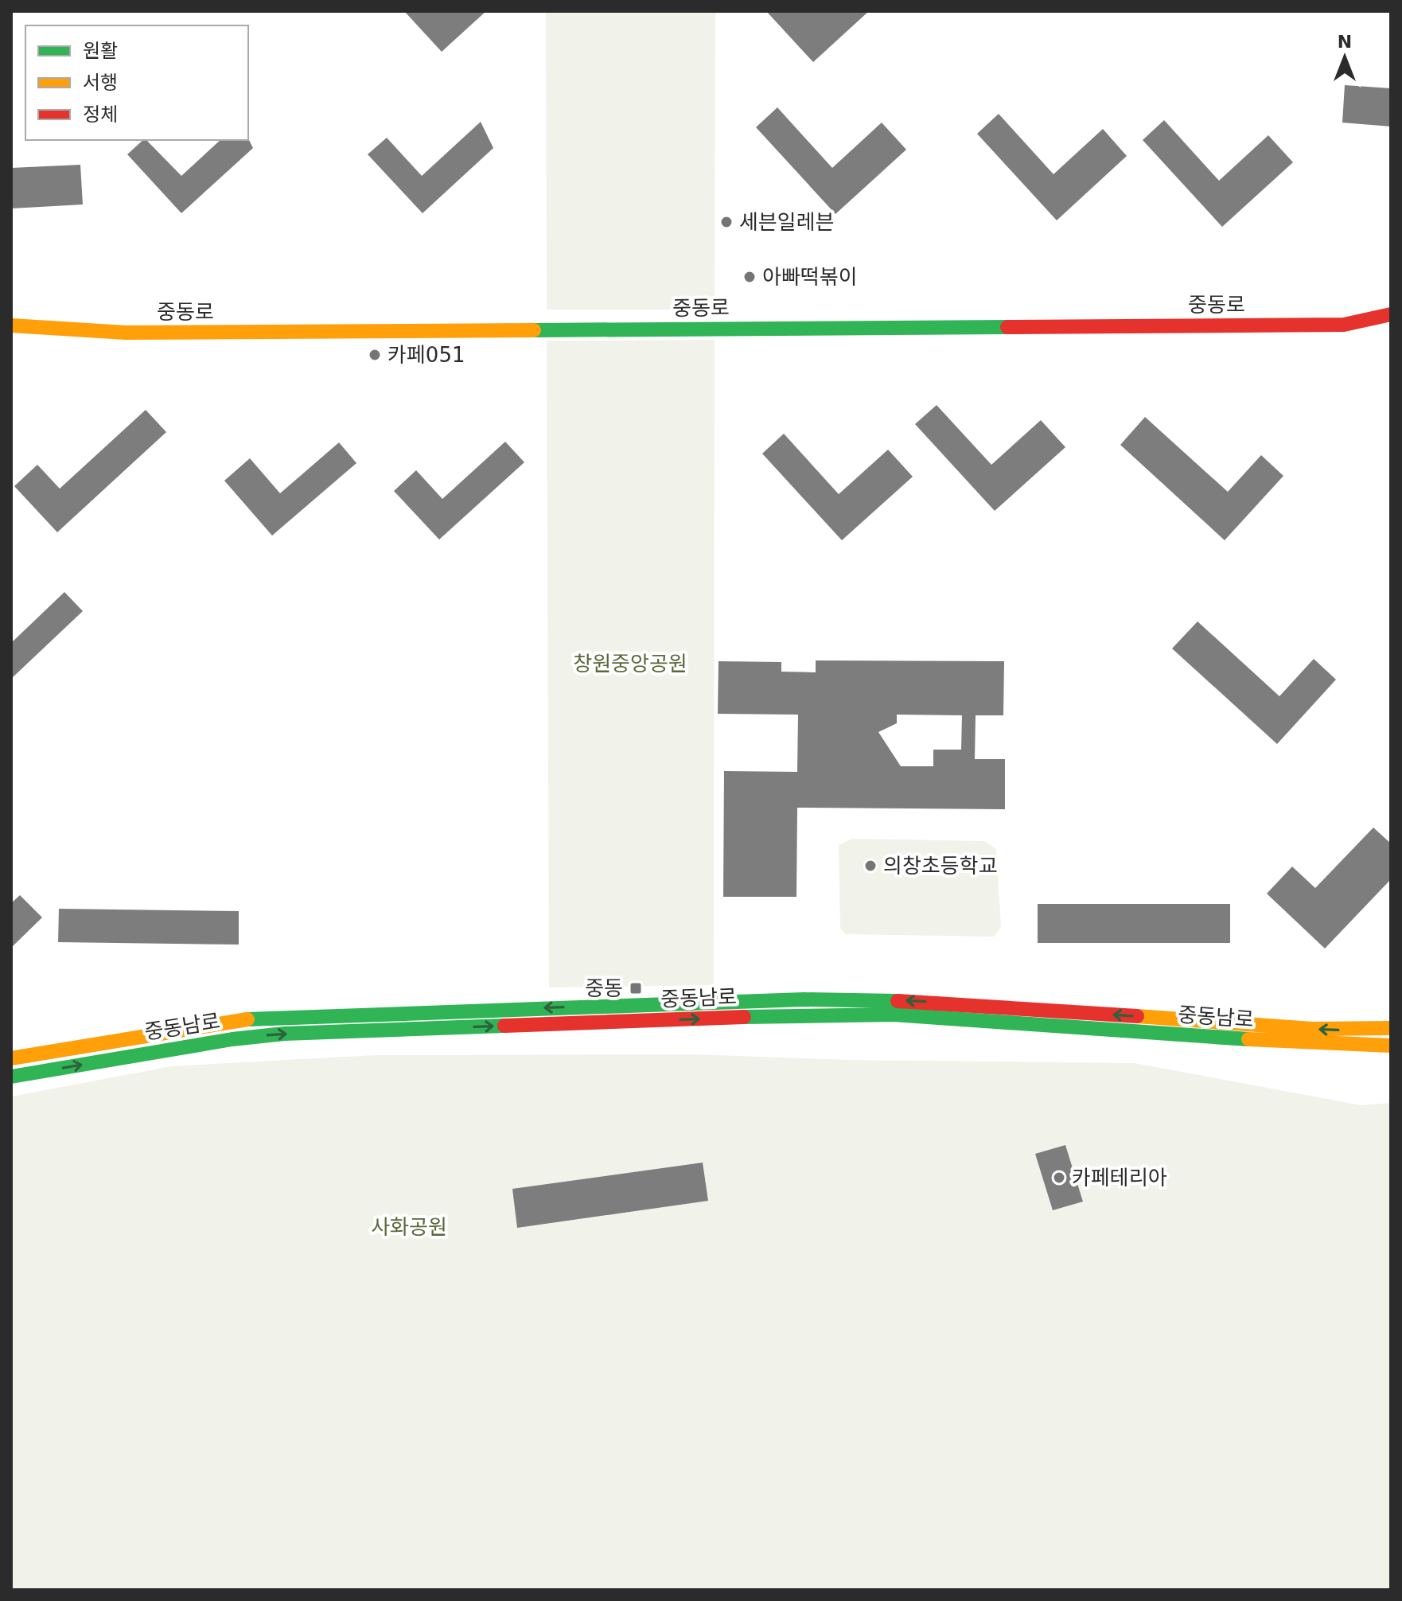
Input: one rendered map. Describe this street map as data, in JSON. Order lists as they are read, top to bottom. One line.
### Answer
{"streets":{"street":["중동로","중동남로"]},"parks":["창원중앙공원","사화공원"],"places":{"other":["세븐일레븐","아빠떡볶이","카페051","의창초등학교","카페테리아"],"transit":["중동"]},"legend":["원활","서행","정체"],"north":"top"}
